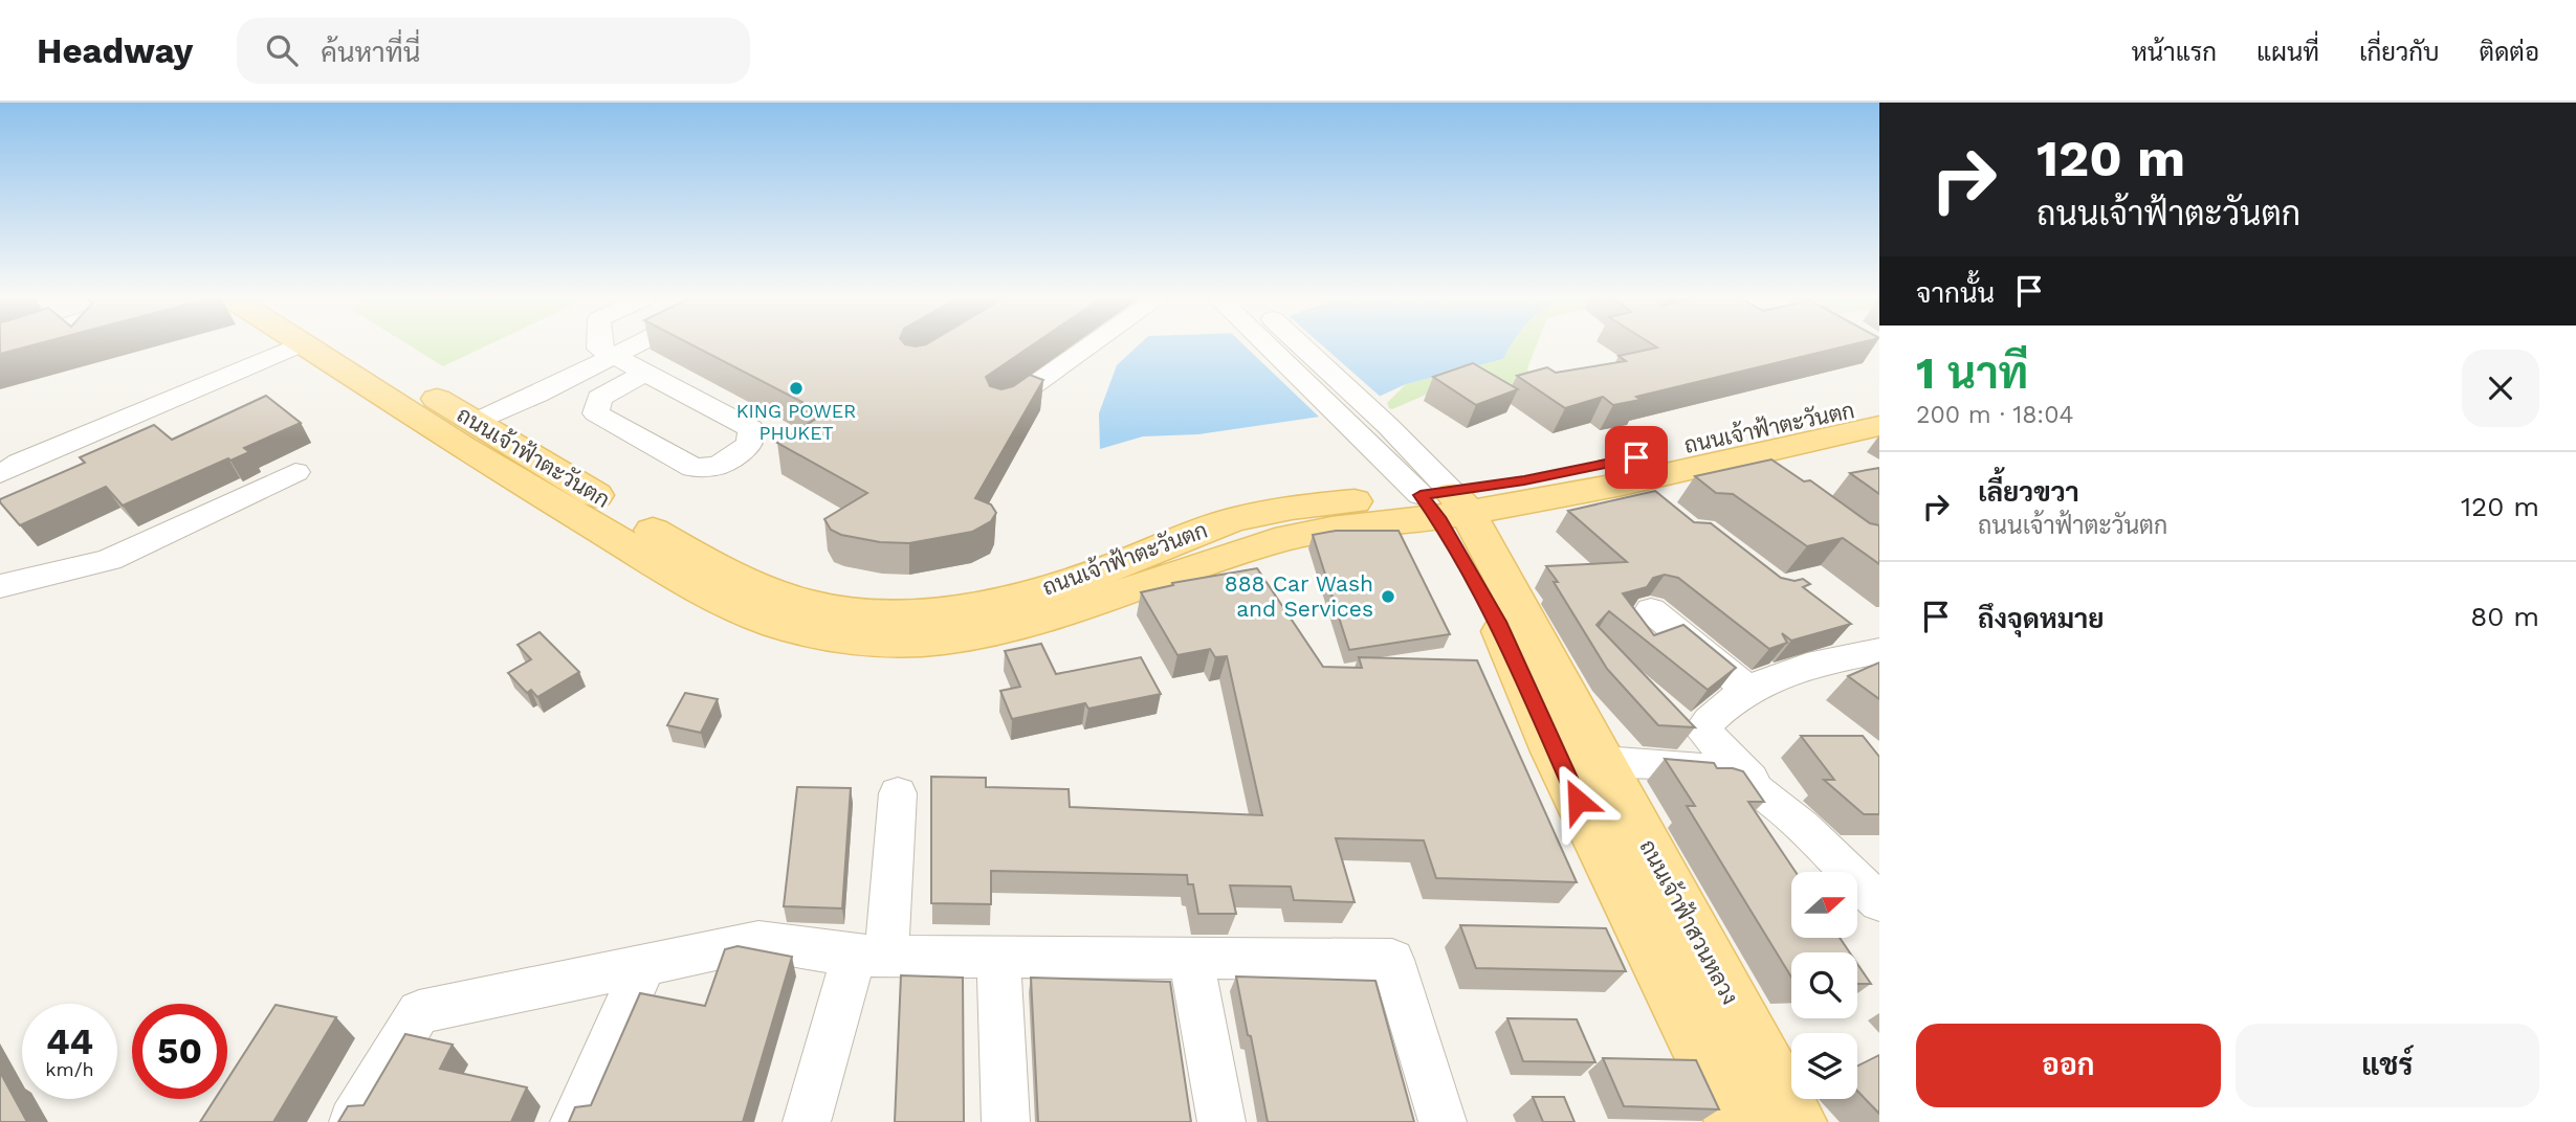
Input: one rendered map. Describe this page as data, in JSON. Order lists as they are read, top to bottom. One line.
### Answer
{"streets":{"main road":["ถนนเจ้าฟ้าตะวันตก","ถนนเจ้าฟ้าสวนหลวง"]},"crossings":[["ถนนเจ้าฟ้าตะวันตก","ถนนเจ้าฟ้าสวนหลวง"]],"places":["KING POWER PHUKET","888 Car Wash and Services"],"north":"right","page":{"header":"Headway","search":"ค้นหาที่นี่","nav":["หน้าแรก","แผนที่","เกี่ยวกับ","ติดต่อ"],"turn":["120 m","ถนนเจ้าฟ้าตะวันตก"],"then":"จากนั้น","heading":["1 นาที","200 m · 18:04"],"list":[{"name":"เลี้ยวขวา","note":"ถนนเจ้าฟ้าตะวันตก","value":"120 m"},{"name":"ถึงจุดหมาย","value":"80 m"}],"speed":"44 km/h","limit":"50","buttons":["ออก","แชร์"]}}
